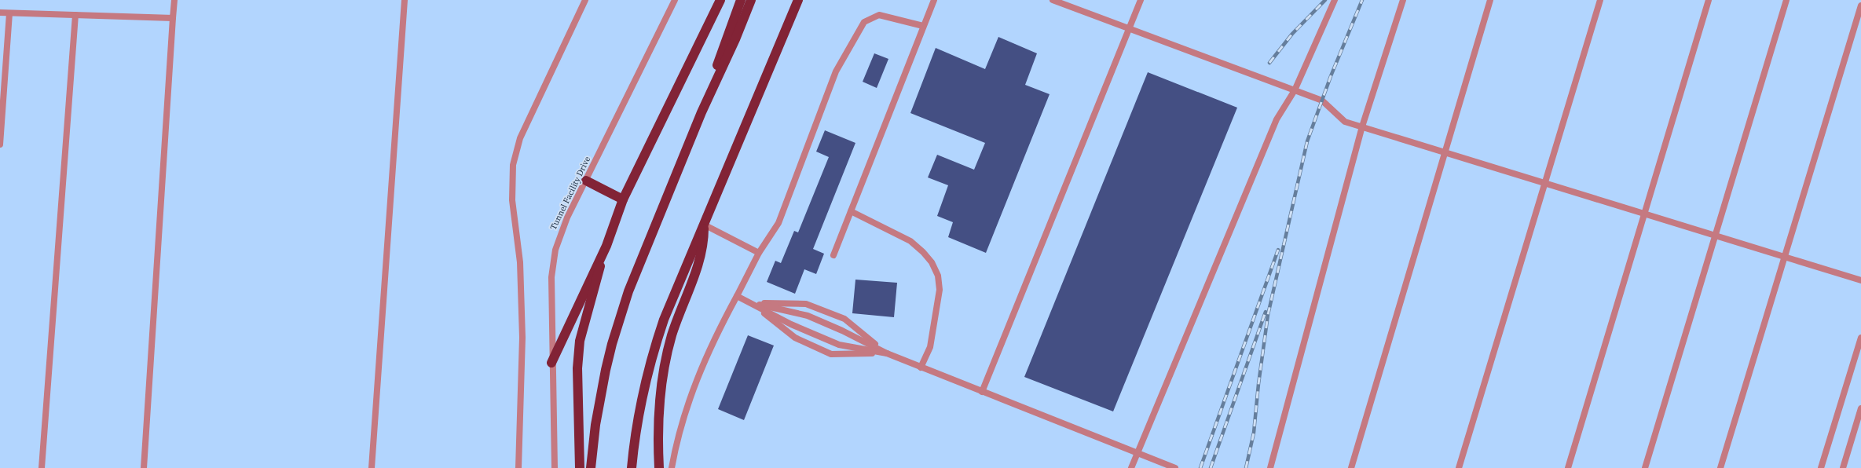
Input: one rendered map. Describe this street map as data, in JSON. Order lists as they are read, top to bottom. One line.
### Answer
{"streets":{"street":["Tunnel Facility Drive"]}}
